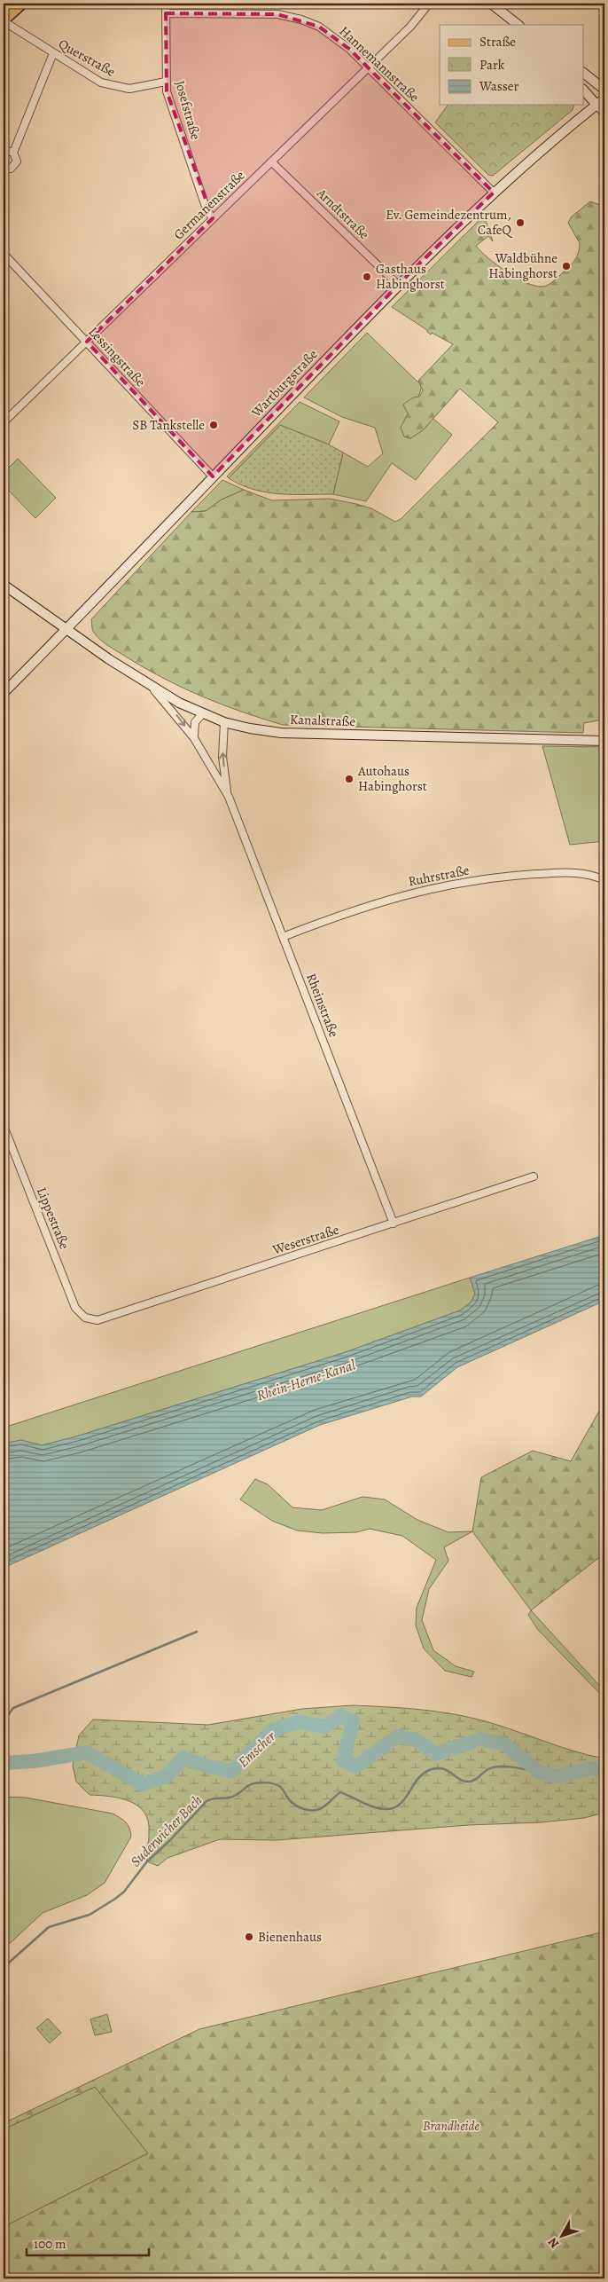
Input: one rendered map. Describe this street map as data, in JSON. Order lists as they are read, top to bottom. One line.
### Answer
{"streets":{"main road":["Wartburgstraße","Kanalstraße"],"street":["Querstraße","Hannemannstraße","Josefstraße","Germanenstraße","Arndtstraße","Lessingstraße","Ruhrstraße","Rheinstraße","Lippestraße","Weserstraße"]},"crossings":[["Querstraße","Josefstraße"],["Hannemannstraße","Josefstraße"],["Hannemannstraße","Germanenstraße"],["Hannemannstraße","Wartburgstraße"],["Josefstraße","Germanenstraße"],["Germanenstraße","Arndtstraße"],["Germanenstraße","Lessingstraße"],["Arndtstraße","Wartburgstraße"],["Lessingstraße","Wartburgstraße"],["Wartburgstraße","Kanalstraße"],["Kanalstraße","Rheinstraße"],["Ruhrstraße","Rheinstraße"],["Rheinstraße","Weserstraße"],["Lippestraße","Weserstraße"]],"water":["Rhein-Herne-Kanal","Emscher","Suderwicher Bach"],"parks":["Brandheide"],"places":["Ev. Gemeindezentrum, CafeQ","Waldbühne Habinghorst","Gasthaus Habinghorst","SB Tankstelle","Autohaus Habinghorst","Bienenhaus"],"legend":["Straße","Park","Wasser"],"scale_bar":"100 m","north":"bottom left"}
